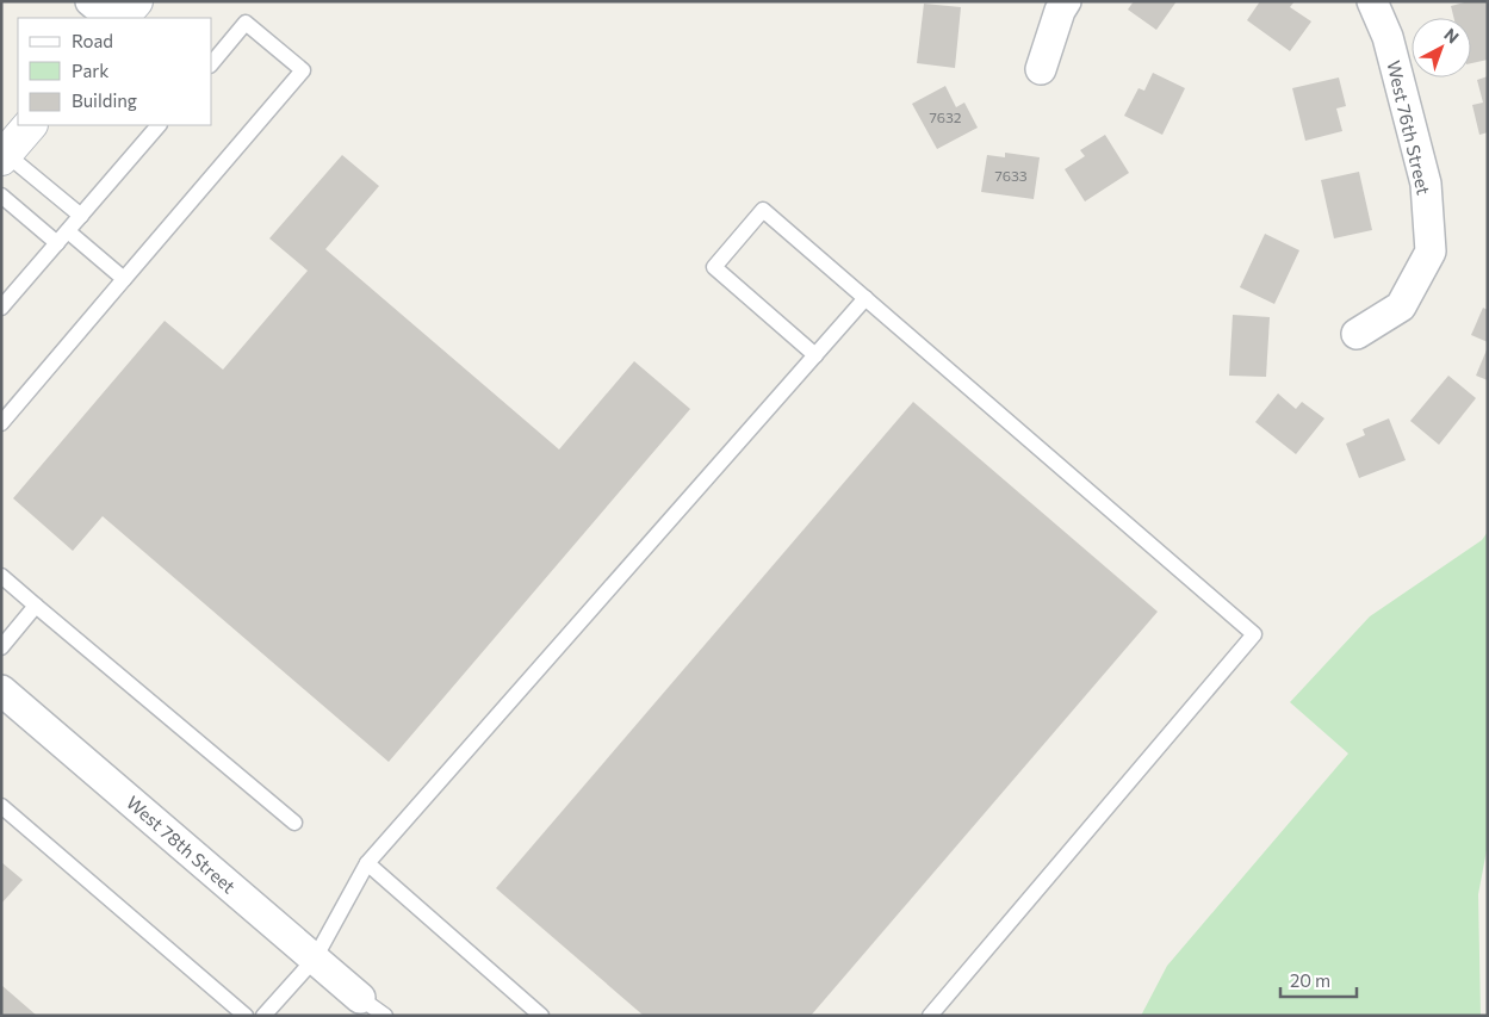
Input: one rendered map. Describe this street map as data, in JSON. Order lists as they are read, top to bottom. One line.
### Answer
{"streets":{"street":["West 76th Street","West 78th Street"]},"house_numbers":["7632","7633"],"legend":["Road","Park","Building"],"scale_bar":"20 m","north":"top right"}
